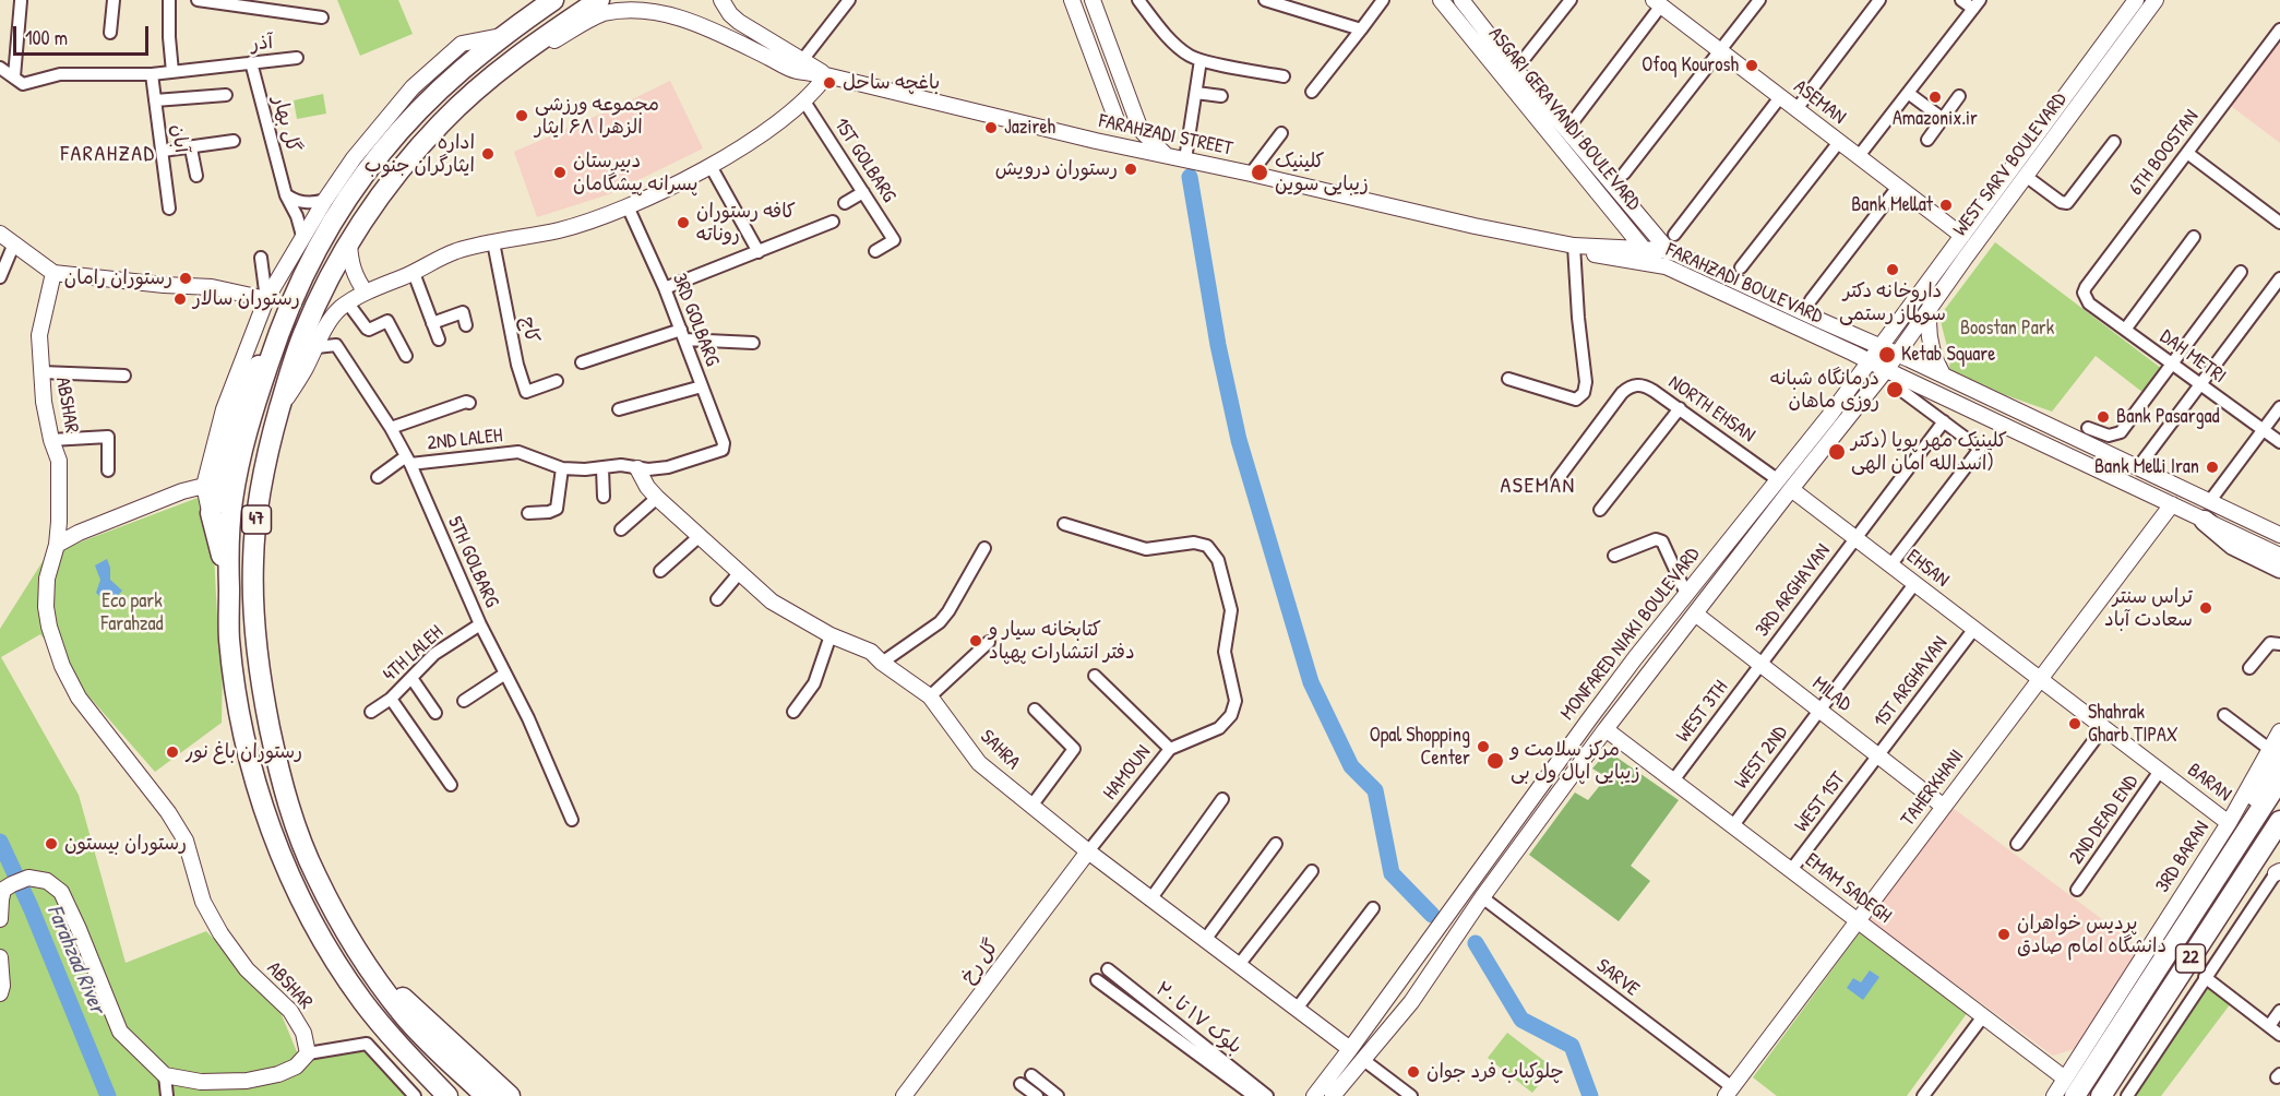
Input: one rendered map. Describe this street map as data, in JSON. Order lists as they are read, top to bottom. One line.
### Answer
{"streets":{"highway":["47","22"],"street":["آذر","ASEMAN","ASGARI GERAVANDI BOULEVARD","گل بهار","FARAHZADI STREET","آبان","6TH BOOSTAN","1ST GOLBARG","WEST SARV BOULEVARD","FARAHZADI BOULEVARD","3RD GOLBARG","کاج","DAH METRI","ABSHAR","NORTH EHSAN","2ND LALEH","5TH GOLBARG","EHSAN","3RD ARGHAVAN","MONFARED NIAKI BOULEVARD","4TH LALEH","1ST ARGHAVAN","MILAD","WEST 3TH","SAHRA","WEST 2ND","HAMOUN","BARAN","TAHERKHANI","WEST 1ST","2ND DEAD END","3RD BARAN","EMAM SADEGH","گل رخ","SARVE","بلوک ۱۷ تا ۲۰"]},"crossings":[["آذر","گل بهار"],["آذر","آبان"],["ASEMAN","WEST SARV BOULEVARD"],["ASGARI GERAVANDI BOULEVARD","FARAHZADI BOULEVARD"],["FARAHZADI STREET","FARAHZADI BOULEVARD"],["FARAHZADI STREET","47"],["6TH BOOSTAN","DAH METRI"],["WEST SARV BOULEVARD","FARAHZADI BOULEVARD"],["WEST SARV BOULEVARD","MONFARED NIAKI BOULEVARD"],["FARAHZADI BOULEVARD","MONFARED NIAKI BOULEVARD"],["3RD GOLBARG","2ND LALEH"],["NORTH EHSAN","MONFARED NIAKI BOULEVARD"],["2ND LALEH","5TH GOLBARG"],["2ND LALEH","SAHRA"],["5TH GOLBARG","4TH LALEH"],["EHSAN","3RD ARGHAVAN"],["EHSAN","MONFARED NIAKI BOULEVARD"],["EHSAN","1ST ARGHAVAN"],["EHSAN","WEST 2ND"],["EHSAN","BARAN"],["EHSAN","TAHERKHANI"],["3RD ARGHAVAN","MILAD"],["3RD ARGHAVAN","WEST 3TH"],["MONFARED NIAKI BOULEVARD","MILAD"],["MONFARED NIAKI BOULEVARD","SAHRA"],["MONFARED NIAKI BOULEVARD","EMAM SADEGH"],["MONFARED NIAKI BOULEVARD","SARVE"],["1ST ARGHAVAN","MILAD"],["1ST ARGHAVAN","WEST 1ST"],["MILAD","WEST 3TH"],["MILAD","WEST 2ND"],["MILAD","TAHERKHANI"],["MILAD","WEST 1ST"],["WEST 3TH","EMAM SADEGH"],["SAHRA","HAMOUN"],["SAHRA","گل رخ"],["WEST 2ND","EMAM SADEGH"],["HAMOUN","گل رخ"],["BARAN","TAHERKHANI"],["BARAN","2ND DEAD END"],["BARAN","3RD BARAN"],["TAHERKHANI","EMAM SADEGH"],["TAHERKHANI","SARVE"],["WEST 1ST","EMAM SADEGH"],["3RD BARAN","EMAM SADEGH"],["3RD BARAN","22"],["EMAM SADEGH","22"]],"districts":["FARAHZAD","ASEMAN"],"water":["Farahzad River"],"parks":["Boostan Park","Eco park Farahzad"],"places":["Ofoq Kourosh","باغچه ساحل","Amazonix.ir","مجموعه ورزشی الزهرا ۶۸ ایثار","Jazireh","اداره ایثارگران جنوب","رستوران درویش","دبیرستان پسرانه پیشگامان","کلینیک زیبایی سوین","Bank Mellat","کافه رستوران روناته","داروخانه دکتر سولماز رستمی","رستوران رامان","رستوران سالار","Ketab Square","درمانگاه شبانه روزی ماهان","Bank Pasargad","کلینیک مهر پویا (دکتر اسدالله امان الهی)","Bank Melli Iran","تراس سنتر سعادت آباد","کتابخانه سیار و دفتر انتشارات پهپاد","Shahrak Gharb TIPAX","Opal Shopping Center","رستوران باغ نور","مرکز سلامت و زیبایی اپال ول بی","رستوران بیستون","پردیس خواهران دانشگاه امام صادق","چلوکباب فرد جوان"],"scale_bar":"100 m"}
